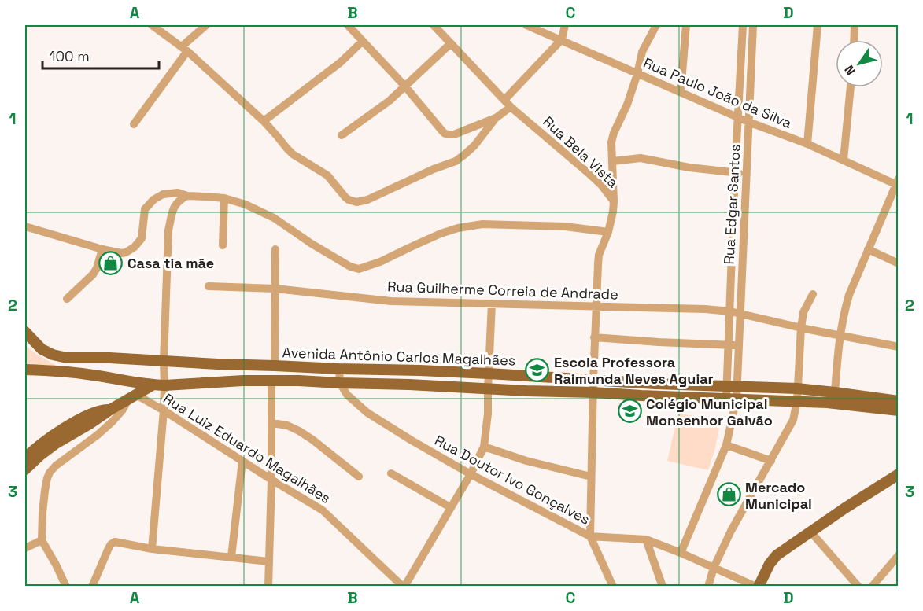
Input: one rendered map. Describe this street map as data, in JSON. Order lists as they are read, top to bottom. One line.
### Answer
{"streets":{"main road":["Avenida Antônio Carlos Magalhães"],"street":["Rua Paulo João da Silva","Rua Bela Vista","Rua Edgar Santos","Rua Guilherme Correia de Andrade","Rua Luiz Eduardo Magalhães","Rua Doutor Ivo Gonçalves"]},"crossings":[["Rua Paulo João da Silva","Rua Edgar Santos"],["Rua Bela Vista","Rua Guilherme Correia de Andrade"],["Rua Bela Vista","Avenida Antônio Carlos Magalhães"],["Rua Bela Vista","Rua Doutor Ivo Gonçalves"],["Rua Edgar Santos","Rua Guilherme Correia de Andrade"],["Rua Edgar Santos","Avenida Antônio Carlos Magalhães"],["Avenida Antônio Carlos Magalhães","Rua Doutor Ivo Gonçalves"]],"places":{"shop":["Casa tia mãe","Mercado Municipal"],"school or university":["Escola Professora Raimunda Neves Aguiar","Colégio Municipal Monsenhor Galvão"]},"scale_bar":"100 m","north":"bottom left","grid":{"columns":["A","B","C","D"],"rows":["1","2","3"]}}
